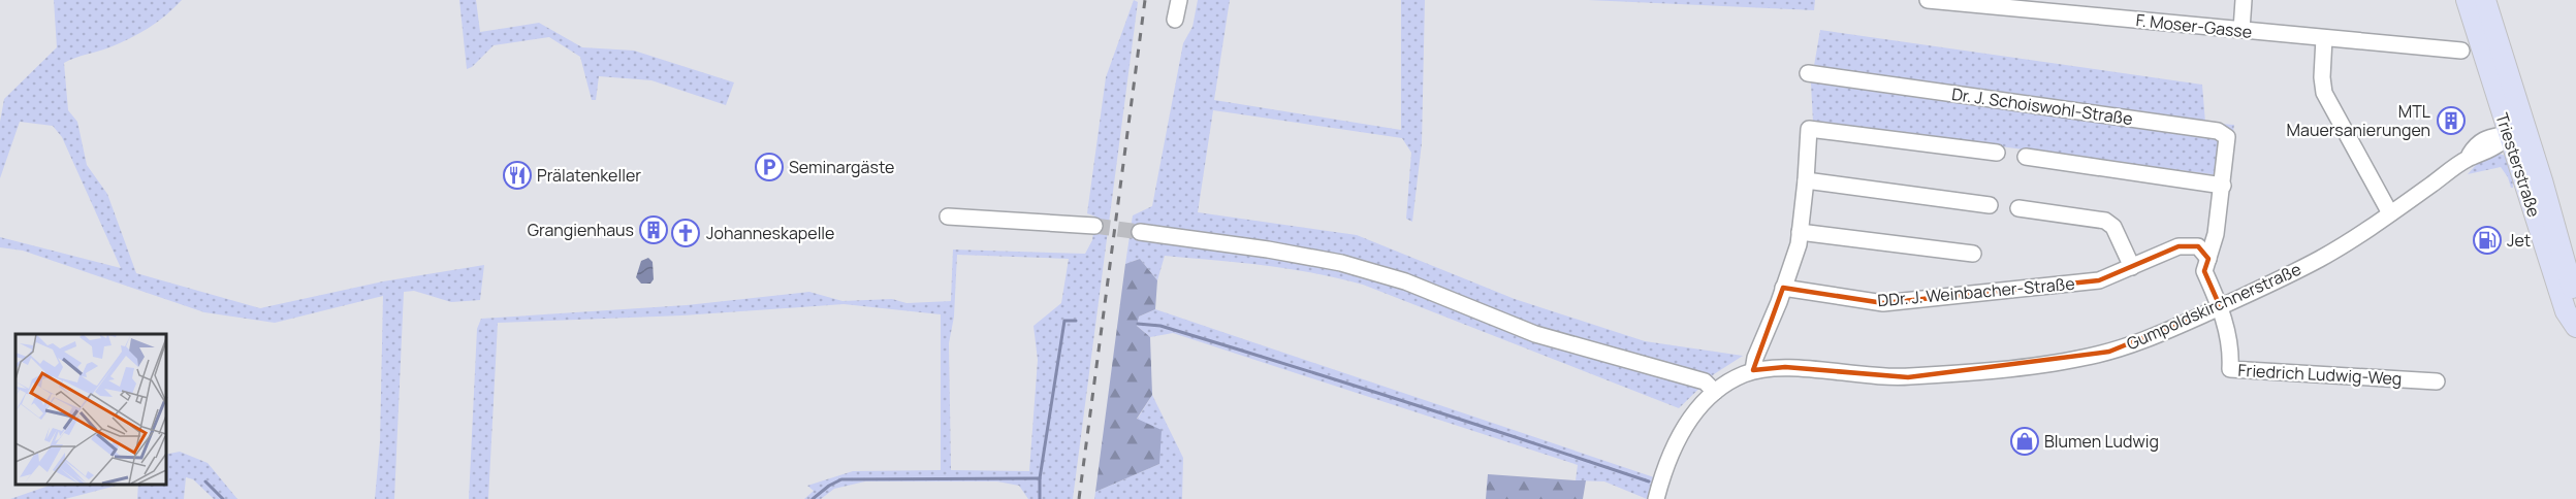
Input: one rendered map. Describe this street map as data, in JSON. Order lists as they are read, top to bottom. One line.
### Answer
{"streets":{"main road":["Triesterstraße"],"street":["F. Moser-Gasse","Dr. J. Schoiswohl-Straße","DDr. J. Weinbacher-Straße","Gumpoldskirchnerstraße","Friedrich Ludwig-Weg"]},"crossings":[["Dr. J. Schoiswohl-Straße","DDr. J. Weinbacher-Straße"],["Dr. J. Schoiswohl-Straße","Gumpoldskirchnerstraße"],["Dr. J. Schoiswohl-Straße","Friedrich Ludwig-Weg"],["Triesterstraße","Gumpoldskirchnerstraße"],["Gumpoldskirchnerstraße","Friedrich Ludwig-Weg"]],"places":{"building":["MTL Mauersanierungen","Grangienhaus"],"parking":["Seminargäste"],"restaurant":["Prälatenkeller"],"church":["Johanneskapelle"],"fuel station":["Jet"],"shop":["Blumen Ludwig"]}}
